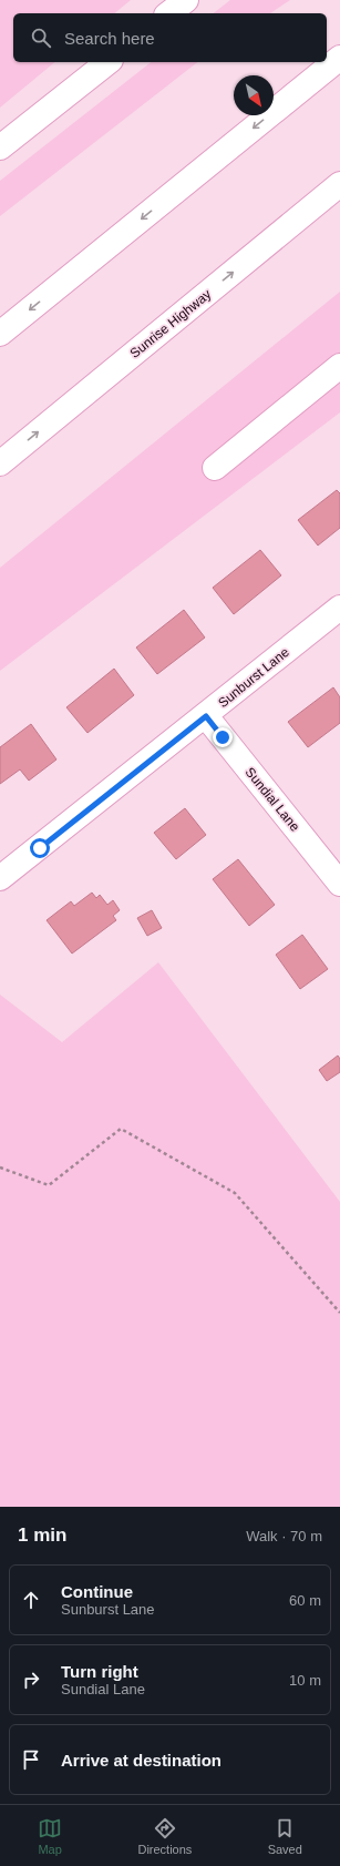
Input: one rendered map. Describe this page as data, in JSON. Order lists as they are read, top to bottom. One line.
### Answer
{"streets":{"main road":["Sunrise Highway","Sunburst Lane","Sundial Lane"]},"crossings":[["Sunburst Lane","Sundial Lane"]],"north":"bottom right","page":{"search":"Search here","heading":["1 min","Walk · 70 m"],"list":[["Continue","Sunburst Lane","60 m"],["Turn right","Sundial Lane","10 m"],"Arrive at destination"],"nav":["Map","Directions","Saved"]}}
